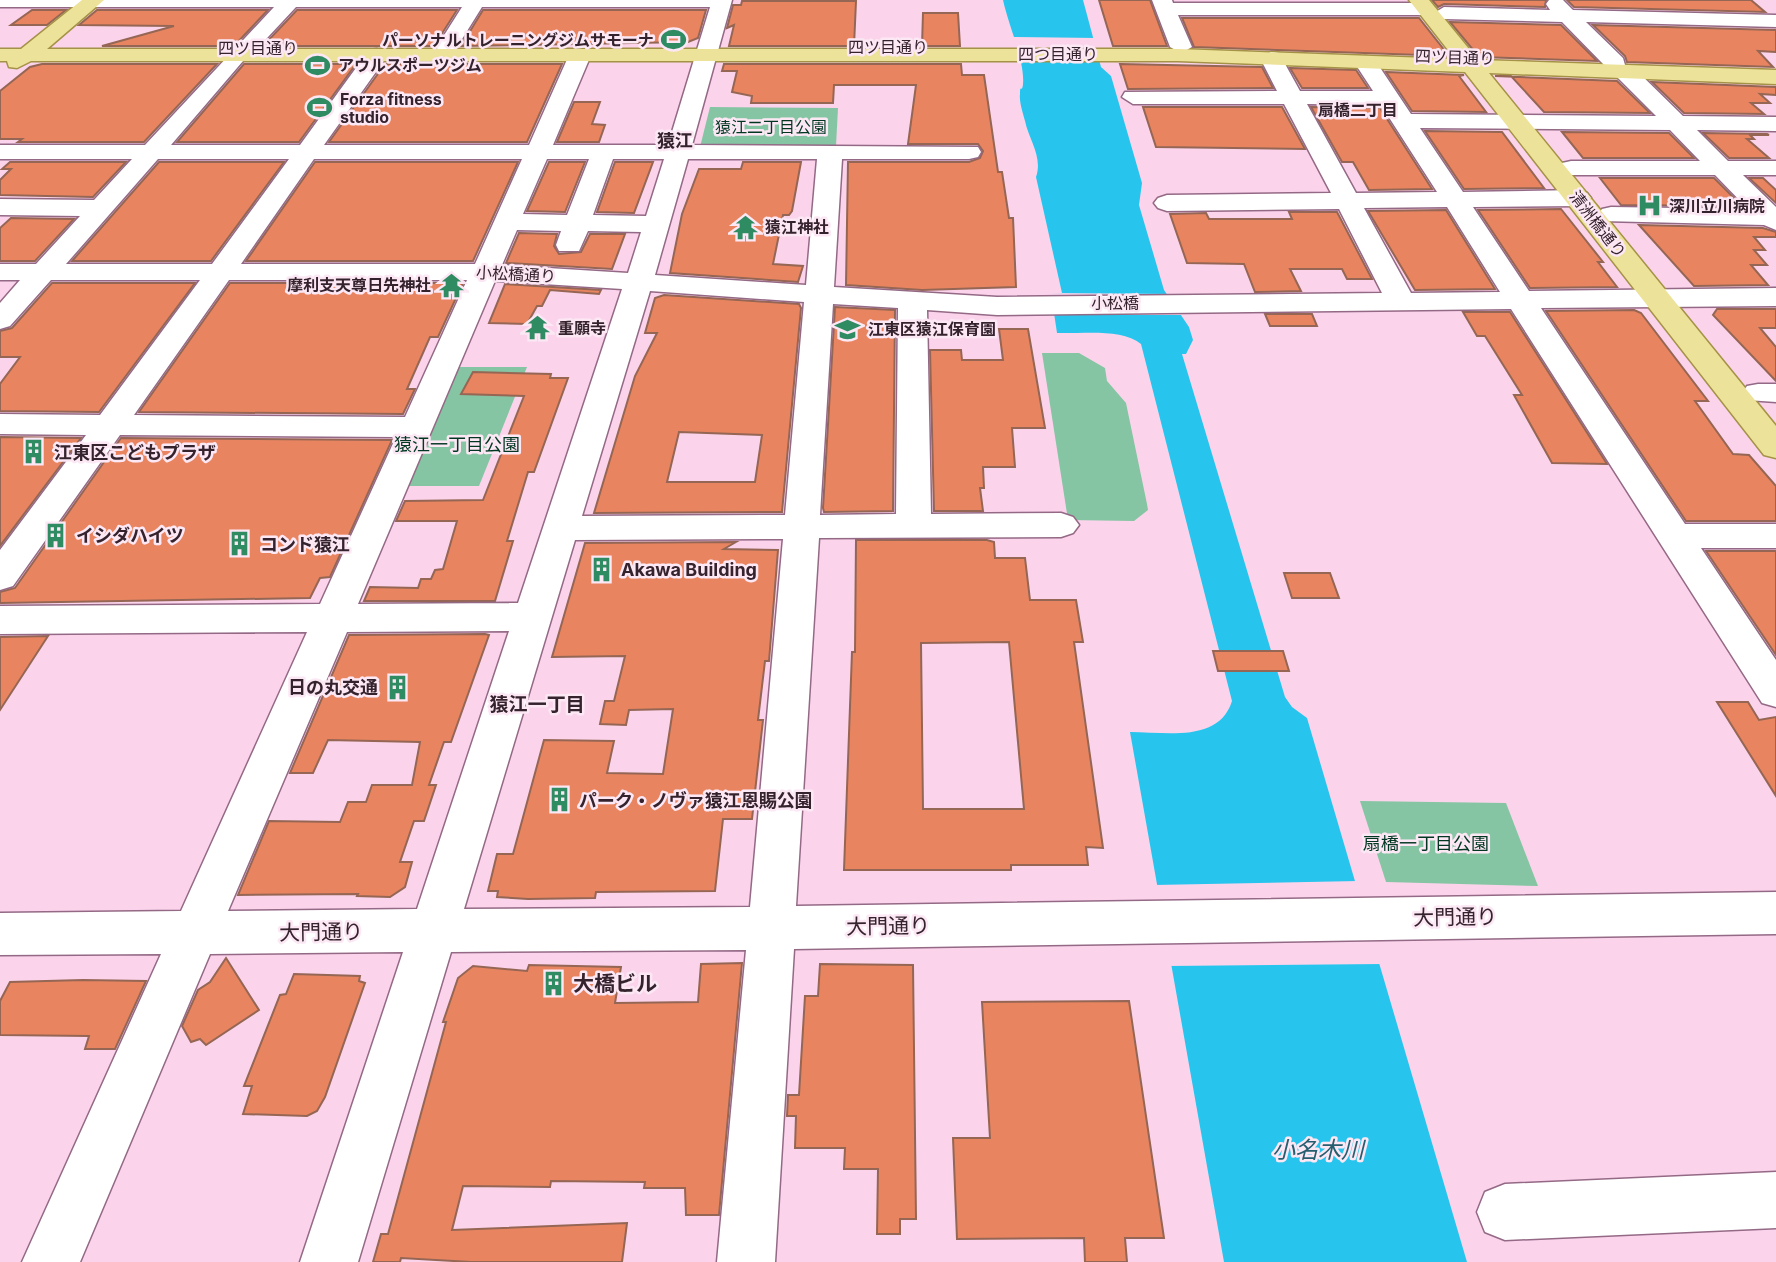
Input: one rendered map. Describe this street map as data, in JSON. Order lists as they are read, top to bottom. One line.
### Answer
{"streets":{"main road":["四ツ目通り","四つ目通り","清洲橋通り"],"street":["小松橋通り","小松橋","大門通り"]},"crossings":[["四ツ目通り","四つ目通り"],["四ツ目通り","清洲橋通り"],["清洲橋通り","小松橋"],["小松橋通り","小松橋"]],"districts":["扇橋二丁目","猿江","猿江一丁目"],"water":["小名木川"],"parks":["猿江二丁目公園","猿江一丁目公園","扇橋一丁目公園"],"places":{"sports":["パーソナルトレーニングジムサモーナ","アウルスポーツジム","Forza fitness studio"],"hospital":["深川立川病院"],"temple":["猿江神社","摩利支天尊日先神社","重願寺"],"school or university":["江東区猿江保育園"],"building":["江東区こどもプラザ","イシダハイツ","コンド猿江","Akawa Building","日の丸交通","パーク・ノヴァ猿江恩賜公園","大橋ビル"]}}
